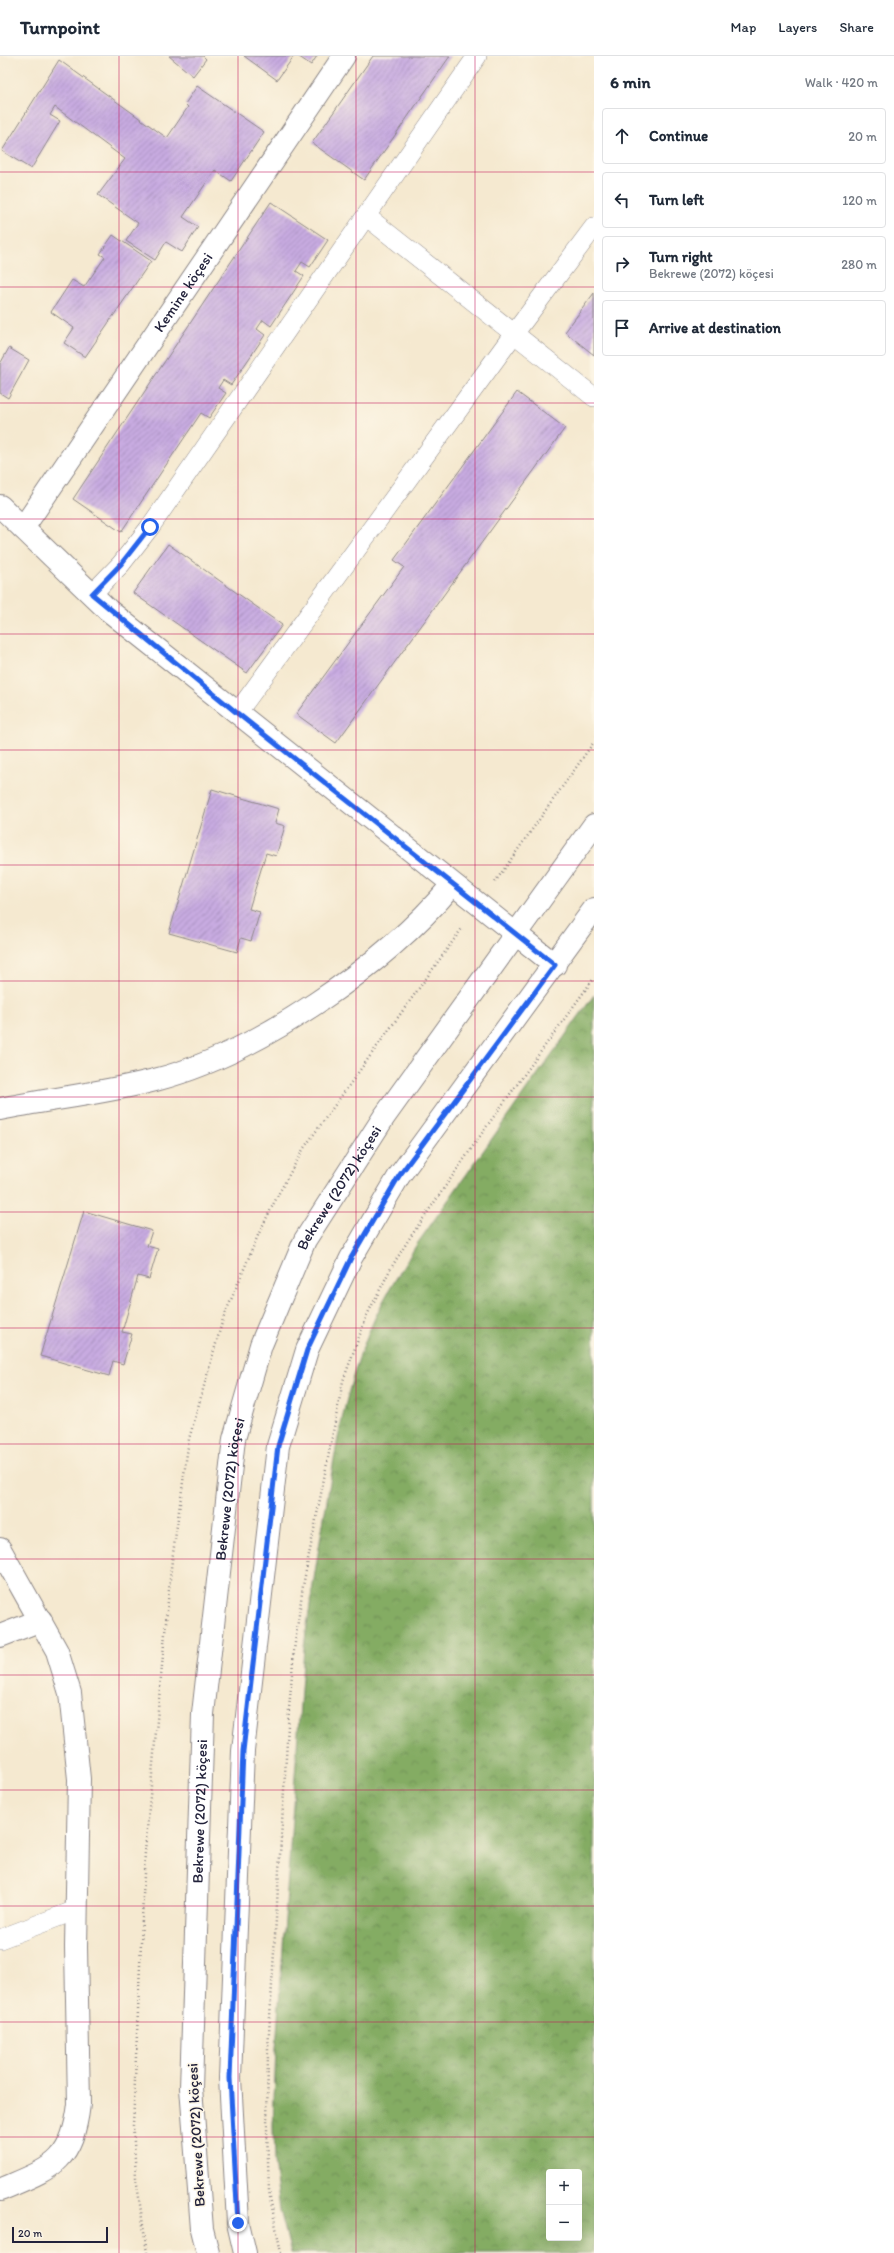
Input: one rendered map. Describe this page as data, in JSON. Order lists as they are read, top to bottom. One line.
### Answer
{"streets":{"main road":["Kemine köçesi","Bekrewe (2072) köçesi"]},"scale_bar":"20 m","page":{"header":"Turnpoint","nav":["Map","Layers","Share"],"heading":["6 min","Walk · 420 m"],"list":[["Continue","20 m"],["Turn left","120 m"],["Turn right","Bekrewe (2072) köçesi","280 m"],"Arrive at destination"],"map_buttons":["+","−"],"scale":"20 m"}}
